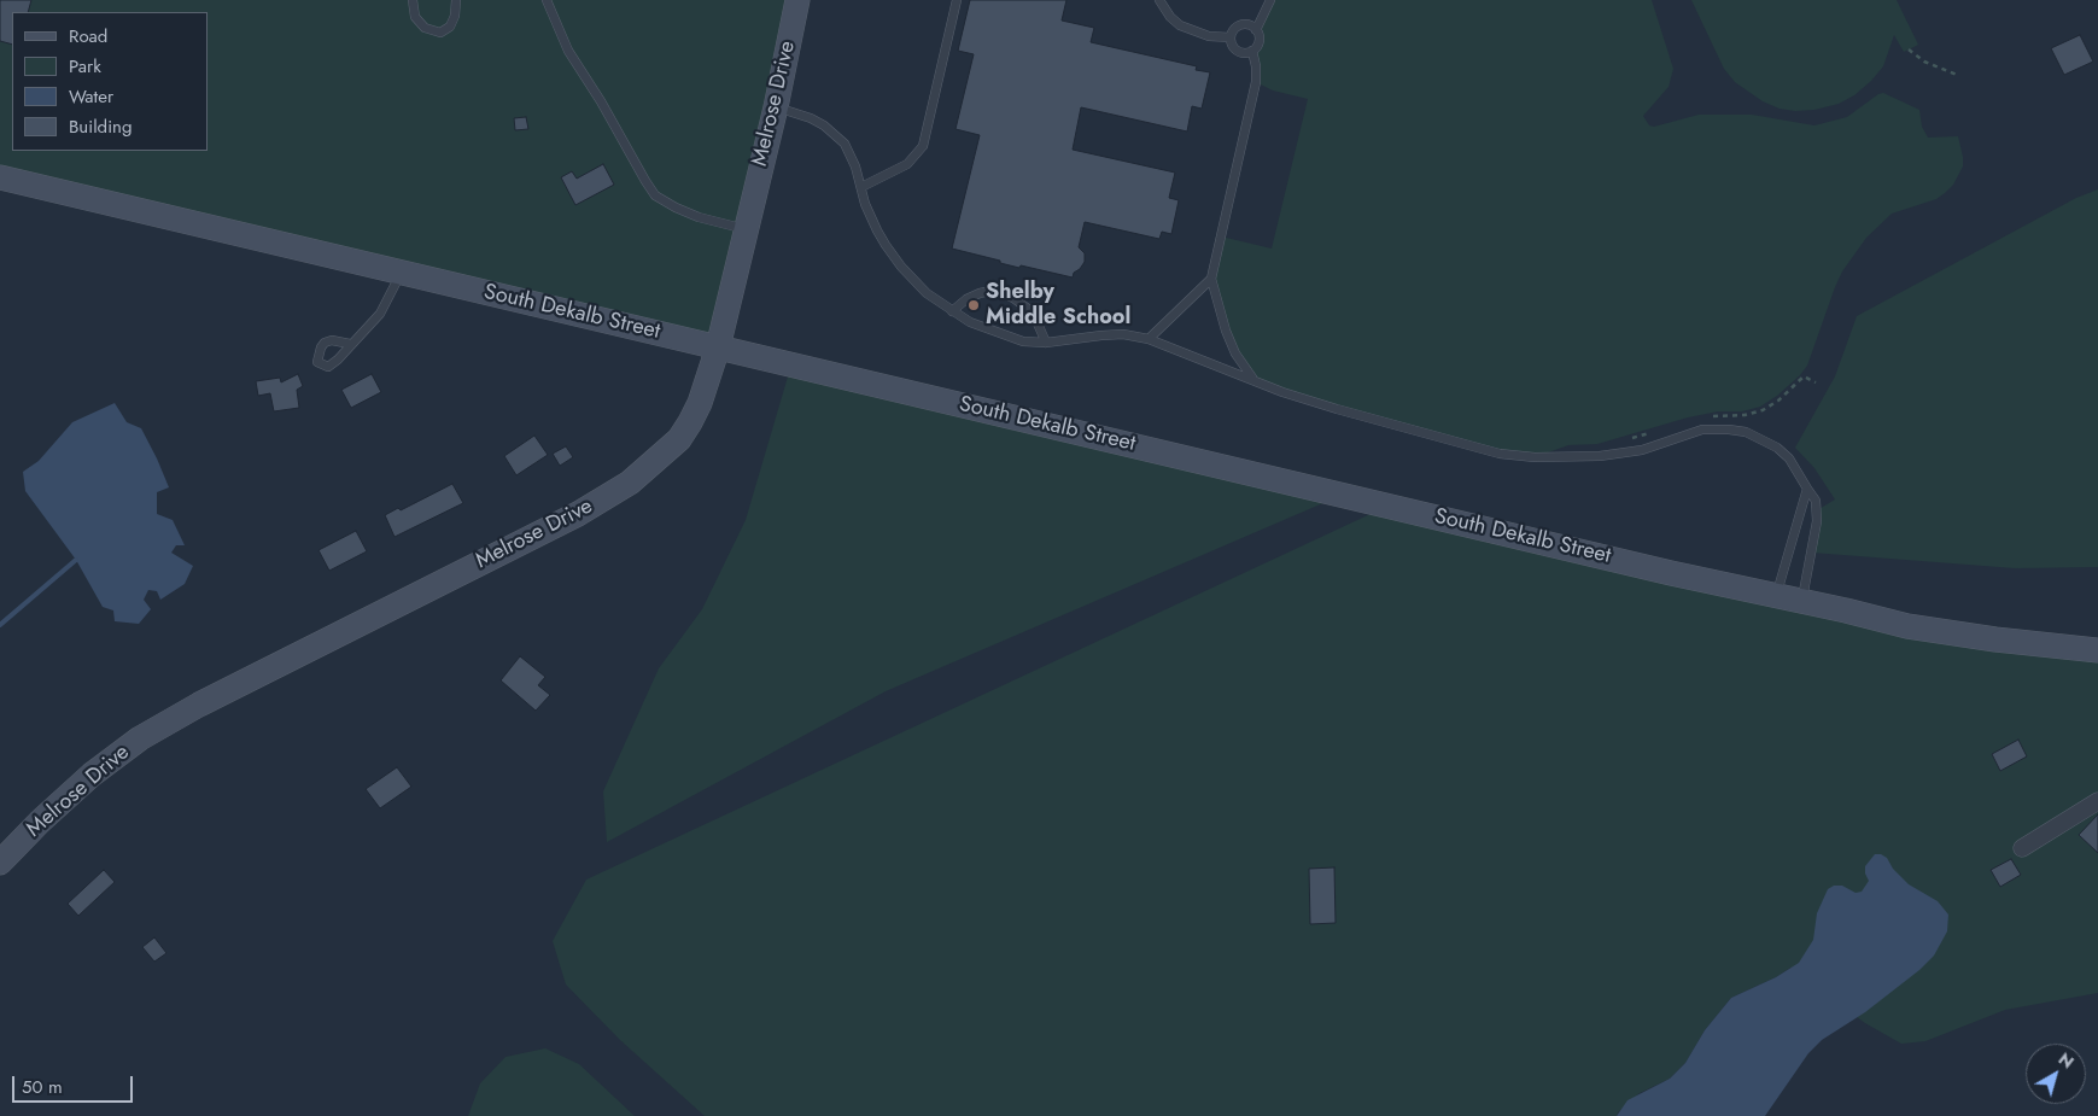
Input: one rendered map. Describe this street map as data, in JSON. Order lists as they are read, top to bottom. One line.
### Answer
{"streets":{"main road":["Melrose Drive","South Dekalb Street"]},"crossings":[["Melrose Drive","South Dekalb Street"]],"places":["Shelby Middle School"],"legend":["Road","Park","Water","Building"],"scale_bar":"50 m","north":"top right"}
